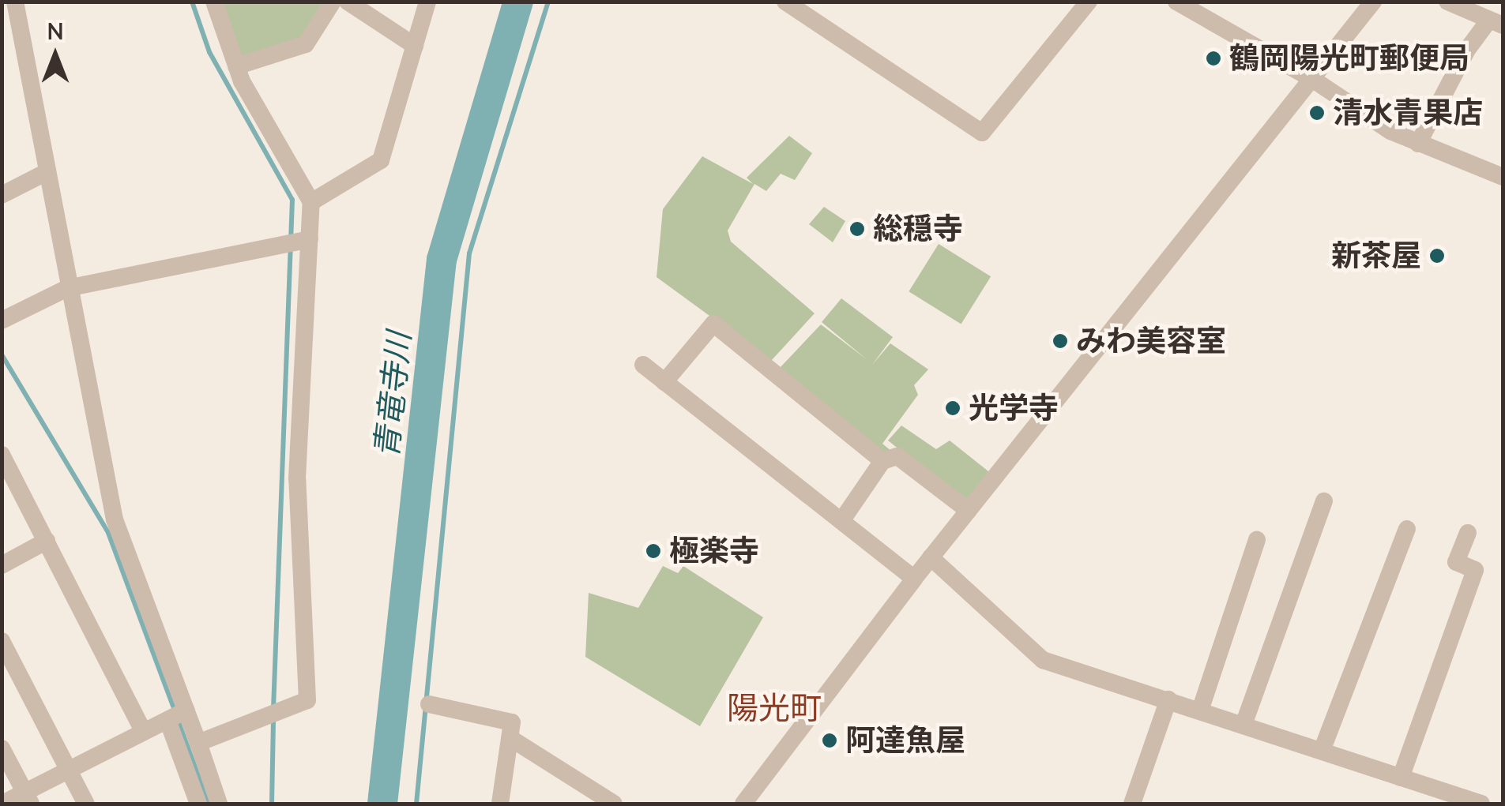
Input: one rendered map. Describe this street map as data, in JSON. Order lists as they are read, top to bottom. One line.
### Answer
{"districts":["陽光町"],"water":["青竜寺川"],"places":["鶴岡陽光町郵便局","清水青果店","総穏寺","新茶屋","みわ美容室","光学寺","極楽寺","阿達魚屋"],"north":"top"}
